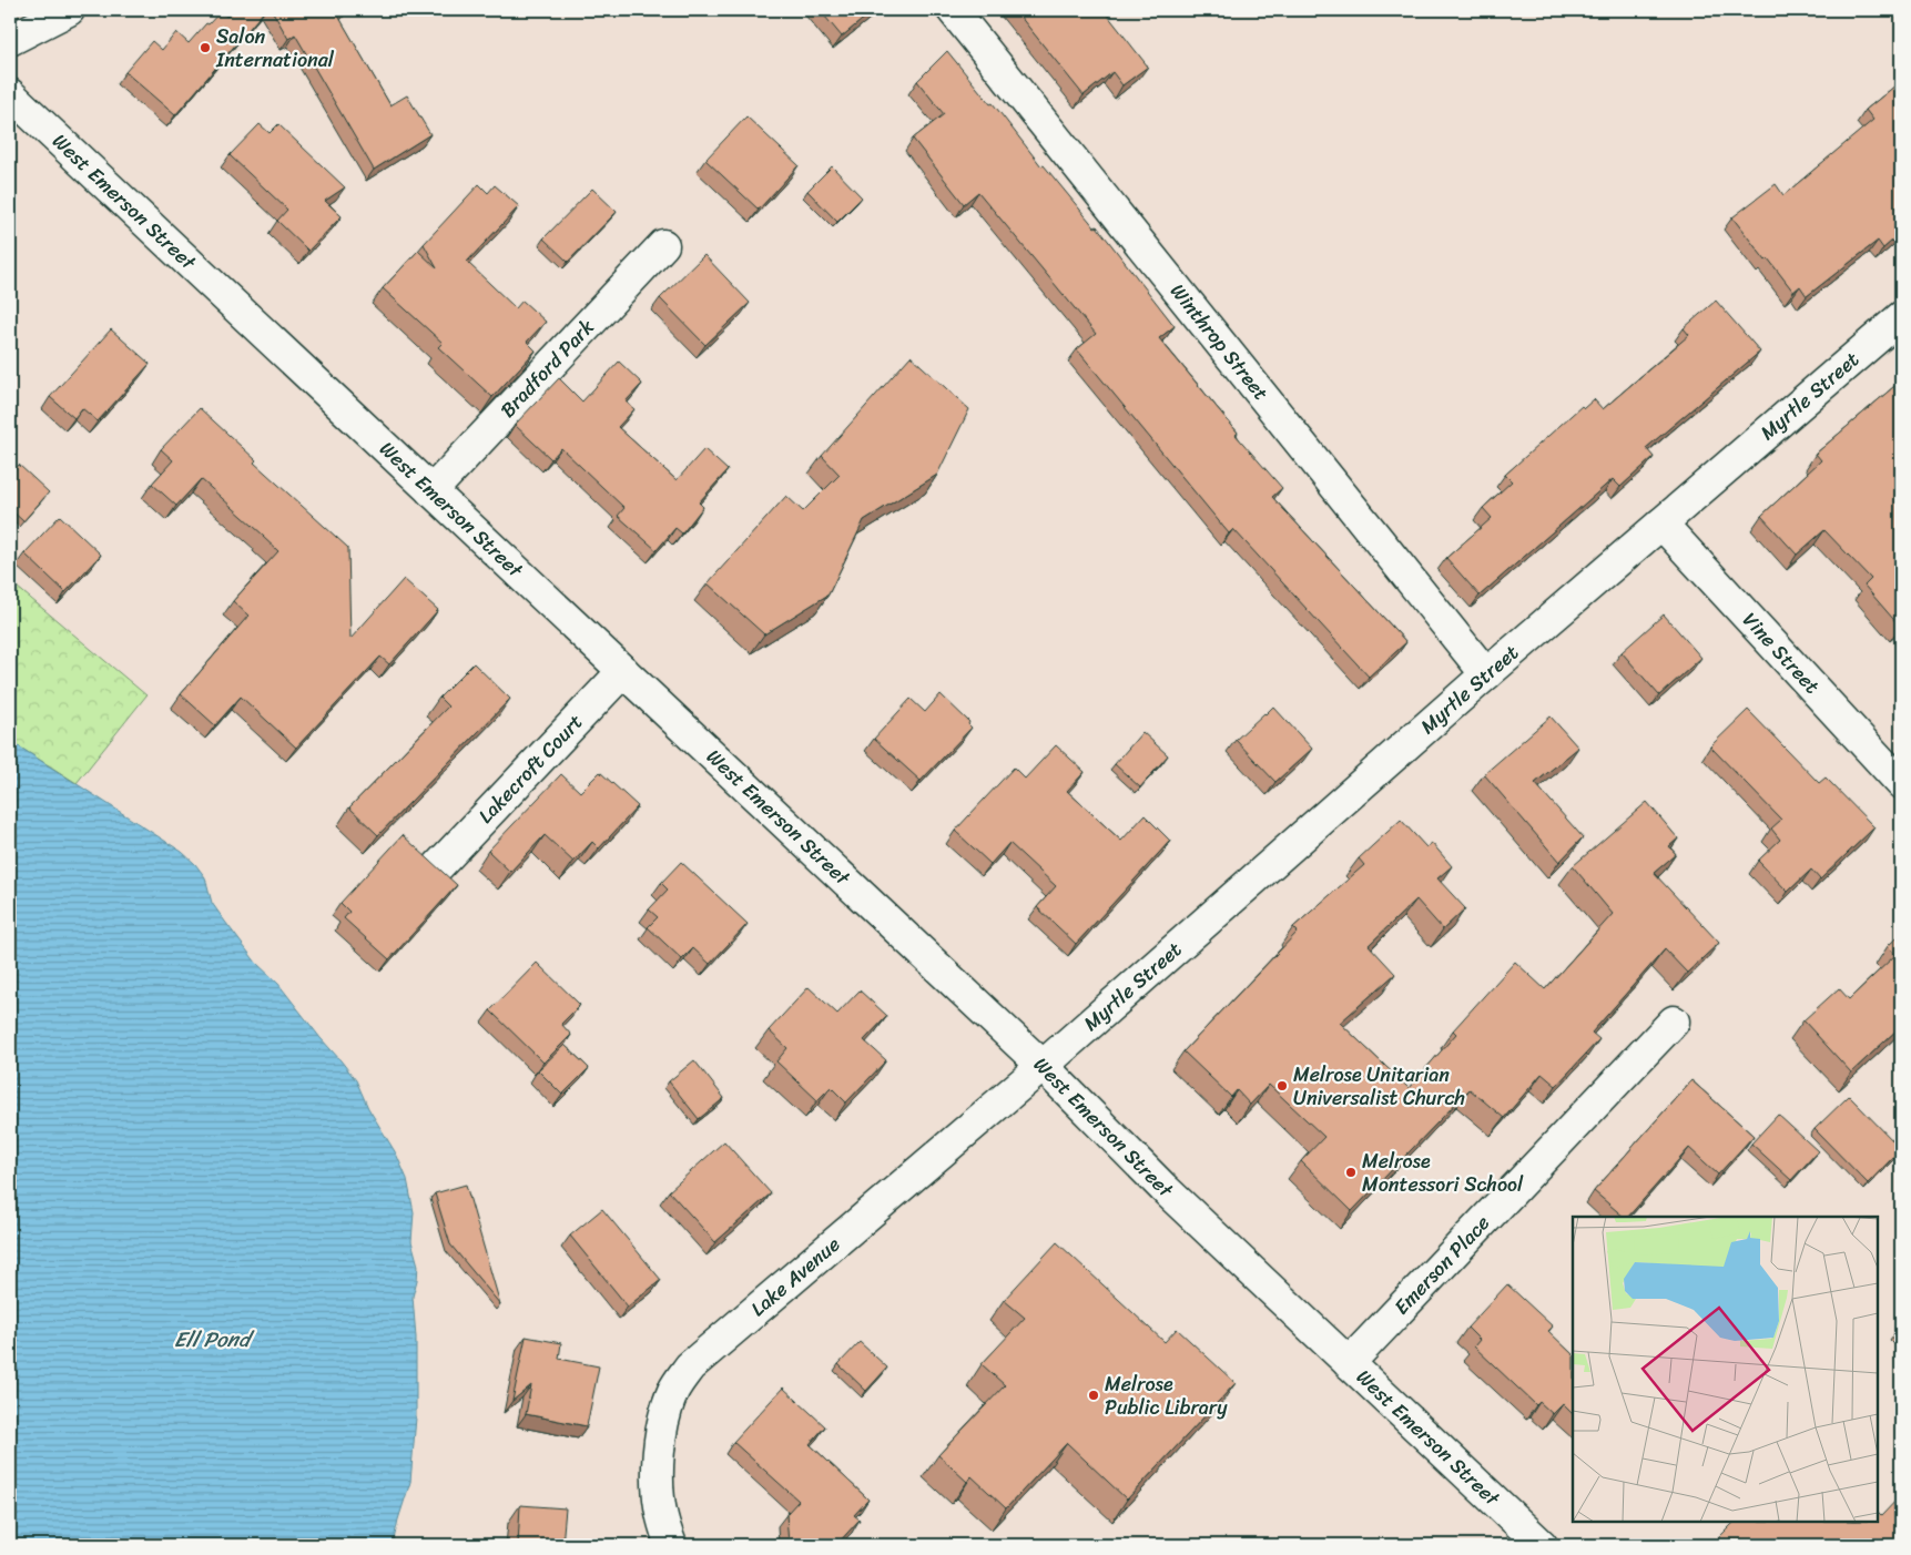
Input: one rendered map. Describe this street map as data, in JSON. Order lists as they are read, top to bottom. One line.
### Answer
{"streets":{"street":["West Emerson Street","Winthrop Street","Bradford Park","Myrtle Street","Vine Street","Lakecroft Court","Emerson Place","Lake Avenue"]},"crossings":[["West Emerson Street","Bradford Park"],["West Emerson Street","Myrtle Street"],["West Emerson Street","Lakecroft Court"],["West Emerson Street","Emerson Place"],["West Emerson Street","Lake Avenue"],["Winthrop Street","Myrtle Street"],["Myrtle Street","Vine Street"],["Myrtle Street","Lake Avenue"]],"water":["Ell Pond"],"places":["Salon International","Melrose Unitarian Universalist Church","Melrose Montessori School","Melrose Public Library"]}
